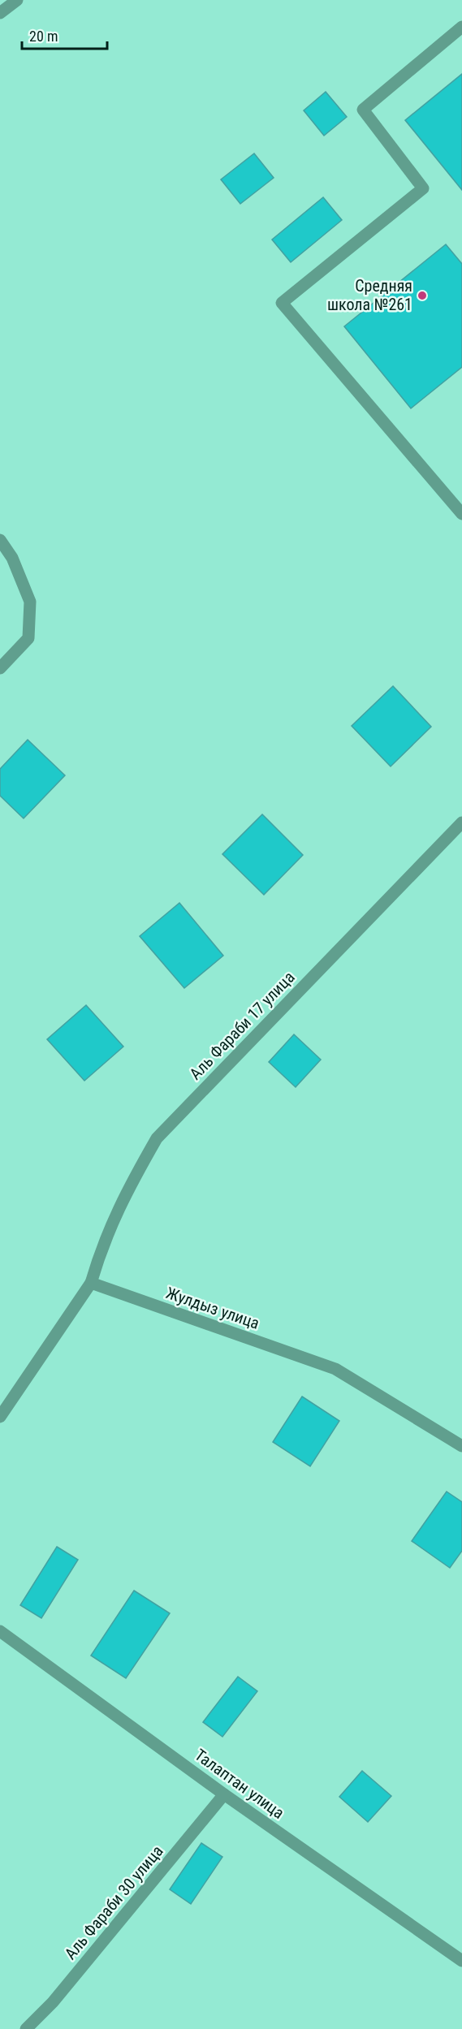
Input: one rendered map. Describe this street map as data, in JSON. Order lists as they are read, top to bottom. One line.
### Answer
{"streets":{"street":["Аль Фараби 17 улица","Жулдыз улица","Талаптан улица","Аль Фараби 30 улица"]},"crossings":[["Аль Фараби 17 улица","Жулдыз улица"],["Талаптан улица","Аль Фараби 30 улица"]],"places":["Средняя школа №261"],"scale_bar":"20 m"}
